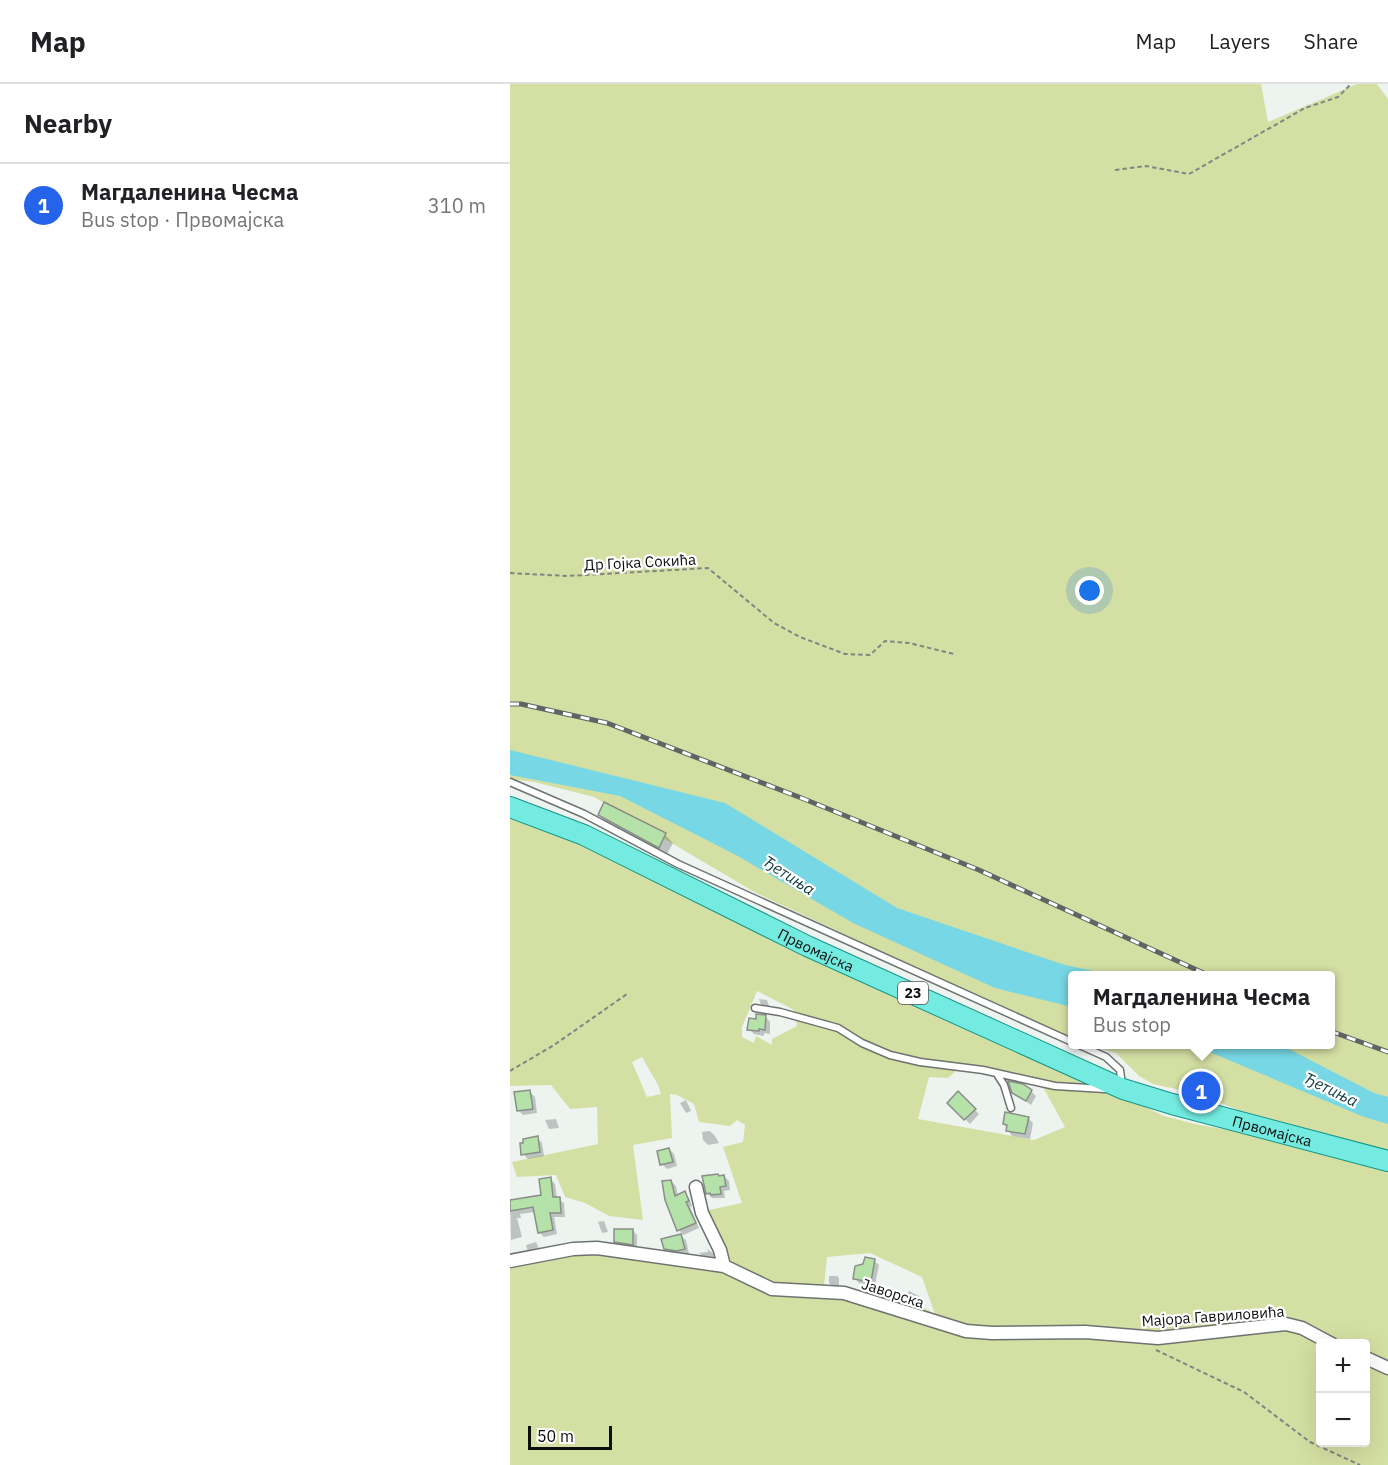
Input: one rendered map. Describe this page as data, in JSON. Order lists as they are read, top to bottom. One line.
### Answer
{"streets":{"main road":["Првомајска","23"],"street":["Јаворска","Мајора Гавриловића"],"path":["Др Гојка Сокића"]},"crossings":[["Јаворска","Мајора Гавриловића"]],"water":["Ђетиња"],"scale_bar":"50 m","page":{"header":"Map","nav":["Map","Layers","Share"],"heading":"Nearby","list":[{"mark":"1","name":"Магдаленина Чесма","note":"Bus stop · Првомајска","value":"310 m"}],"popup":["Магдаленина Чесма","Bus stop"],"pins":"1","map_buttons":["+","−"],"scale":"50 m"}}
